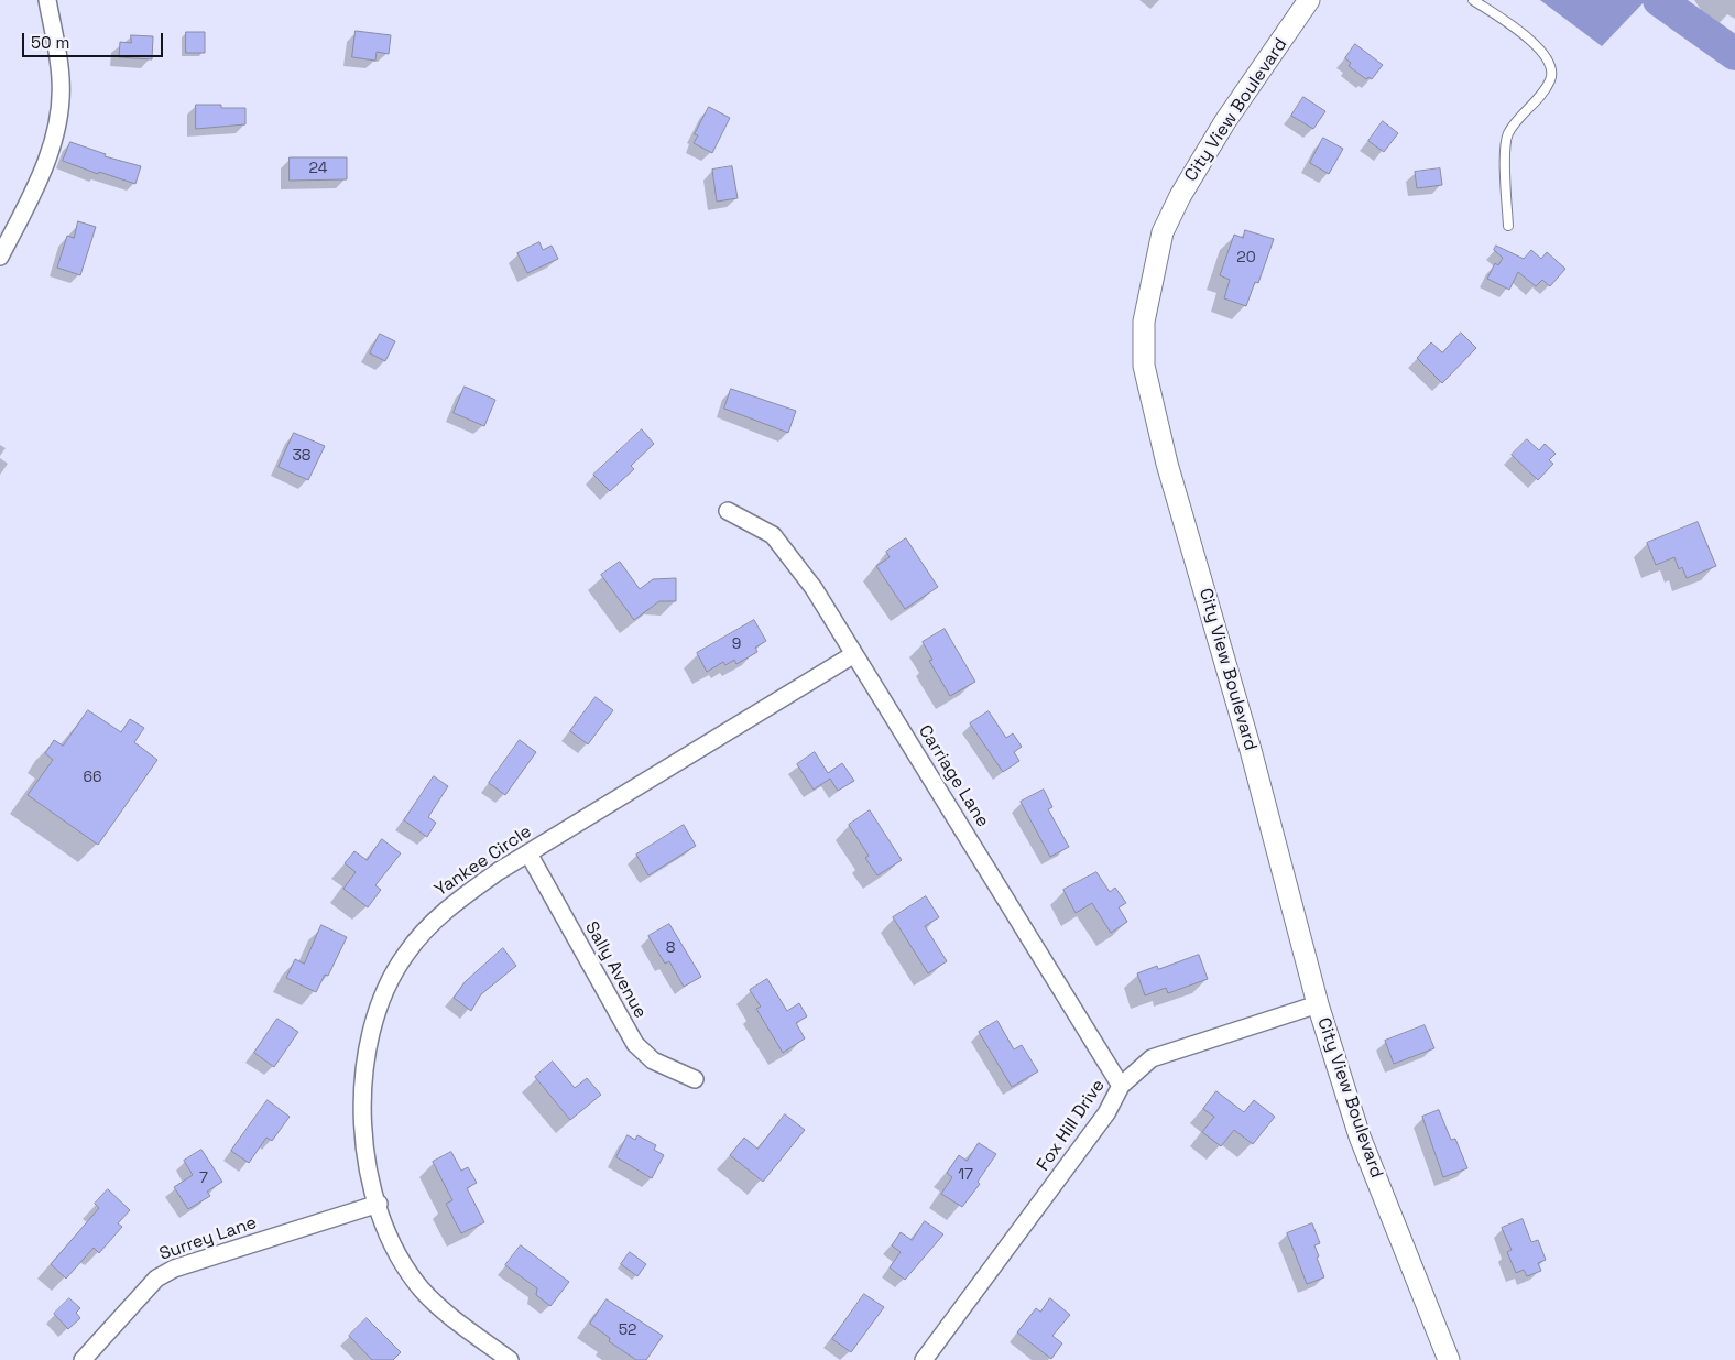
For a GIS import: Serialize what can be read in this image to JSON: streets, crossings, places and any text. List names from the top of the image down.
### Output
{
  "streets": {
    "street": [
      "City View Boulevard",
      "Carriage Lane",
      "Yankee Circle",
      "Sally Avenue",
      "Fox Hill Drive",
      "Surrey Lane"
    ]
  },
  "crossings": [
    ["City View Boulevard", "Fox Hill Drive"],
    ["Carriage Lane", "Yankee Circle"],
    ["Carriage Lane", "Fox Hill Drive"],
    ["Yankee Circle", "Sally Avenue"],
    ["Yankee Circle", "Surrey Lane"]
  ],
  "house_numbers": [
    "24",
    "20",
    "38",
    "9",
    "66",
    "8",
    "17",
    "7",
    "52"
  ],
  "scale_bar": "50 m"
}
